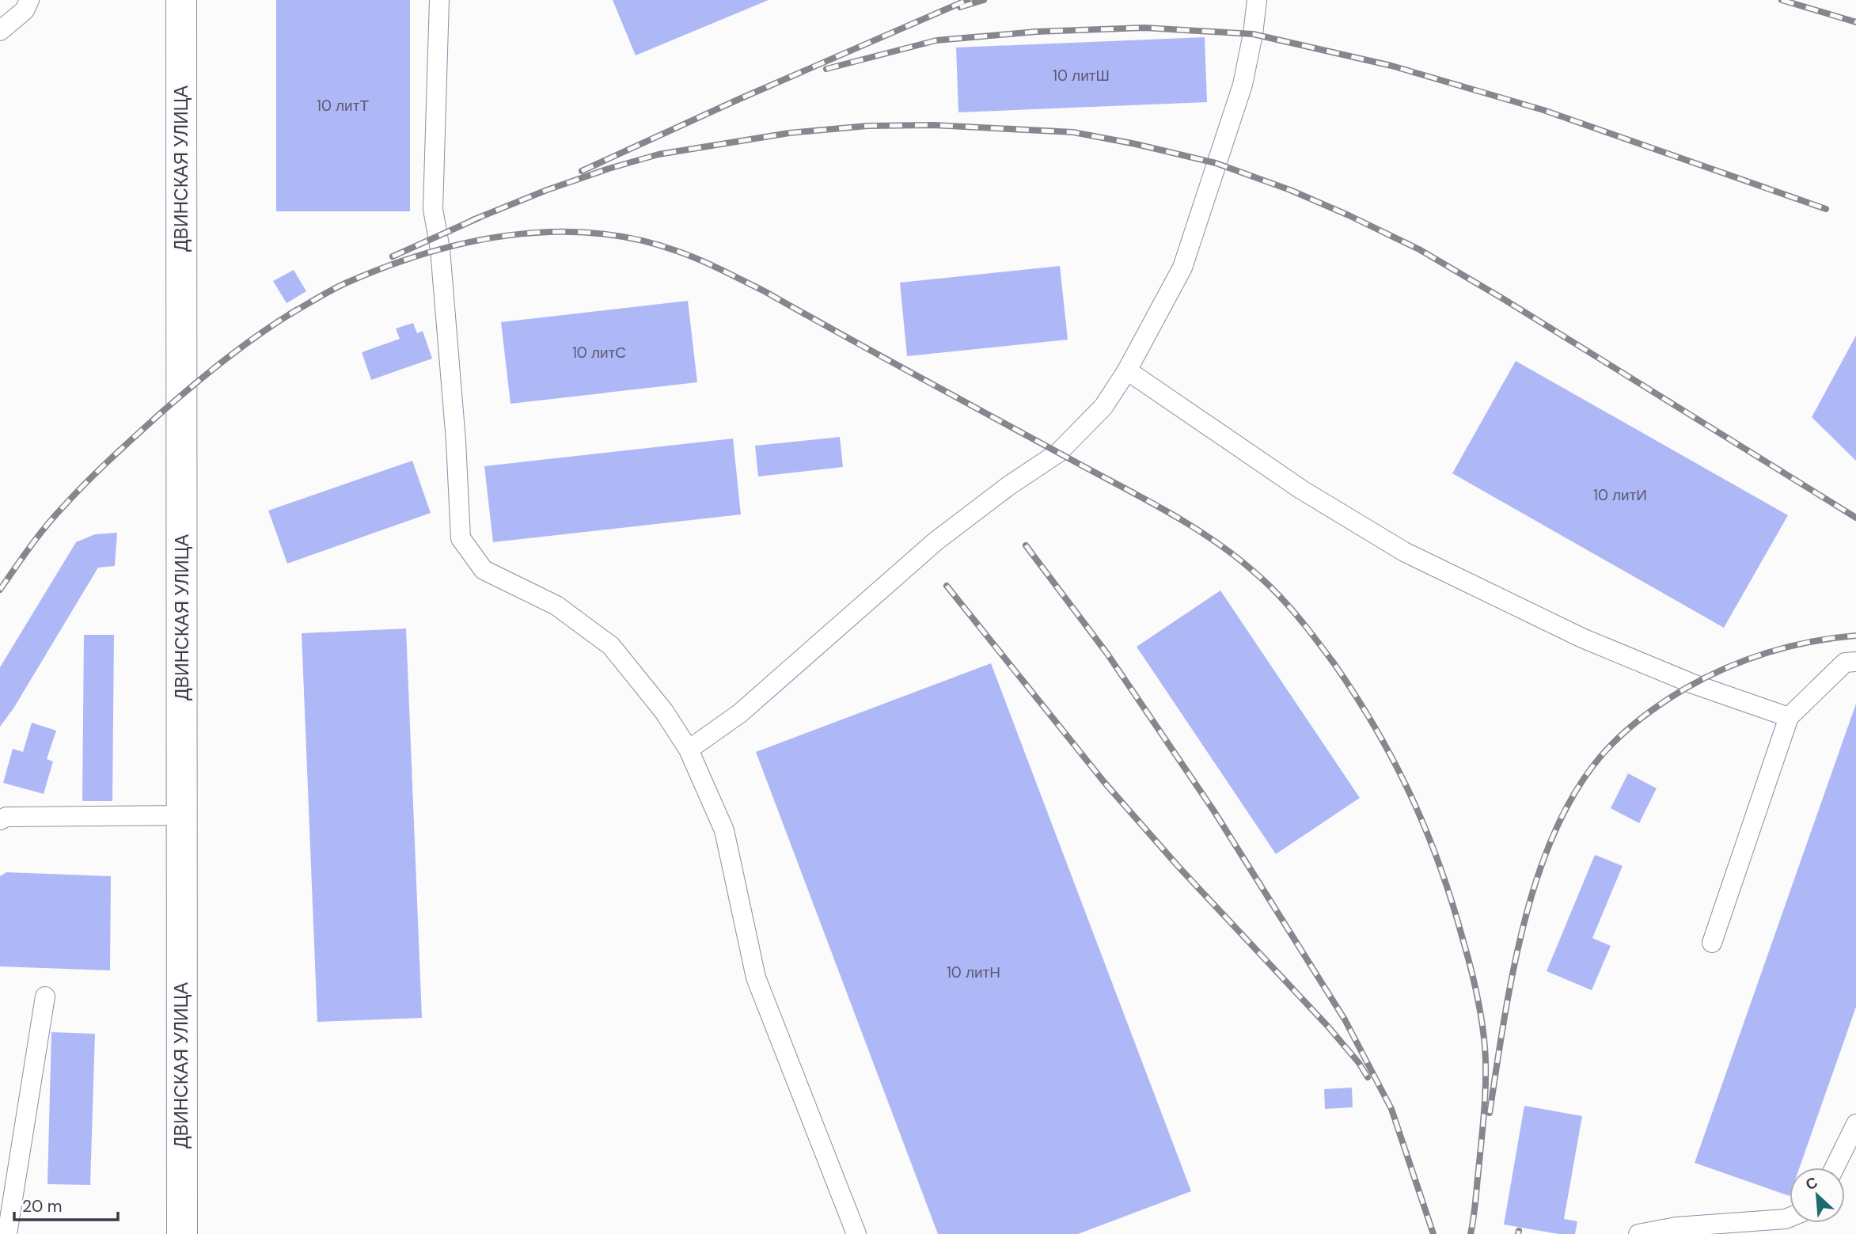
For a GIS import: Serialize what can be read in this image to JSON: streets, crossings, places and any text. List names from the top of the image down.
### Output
{
  "streets": {
    "street": ["ДВИНСКАЯ УЛИЦА"]
  },
  "house_numbers": [
    "10 литШ",
    "10 литТ",
    "10 литС",
    "10 литИ",
    "10 литН"
  ],
  "scale_bar": "20 m",
  "north": "top left"
}
